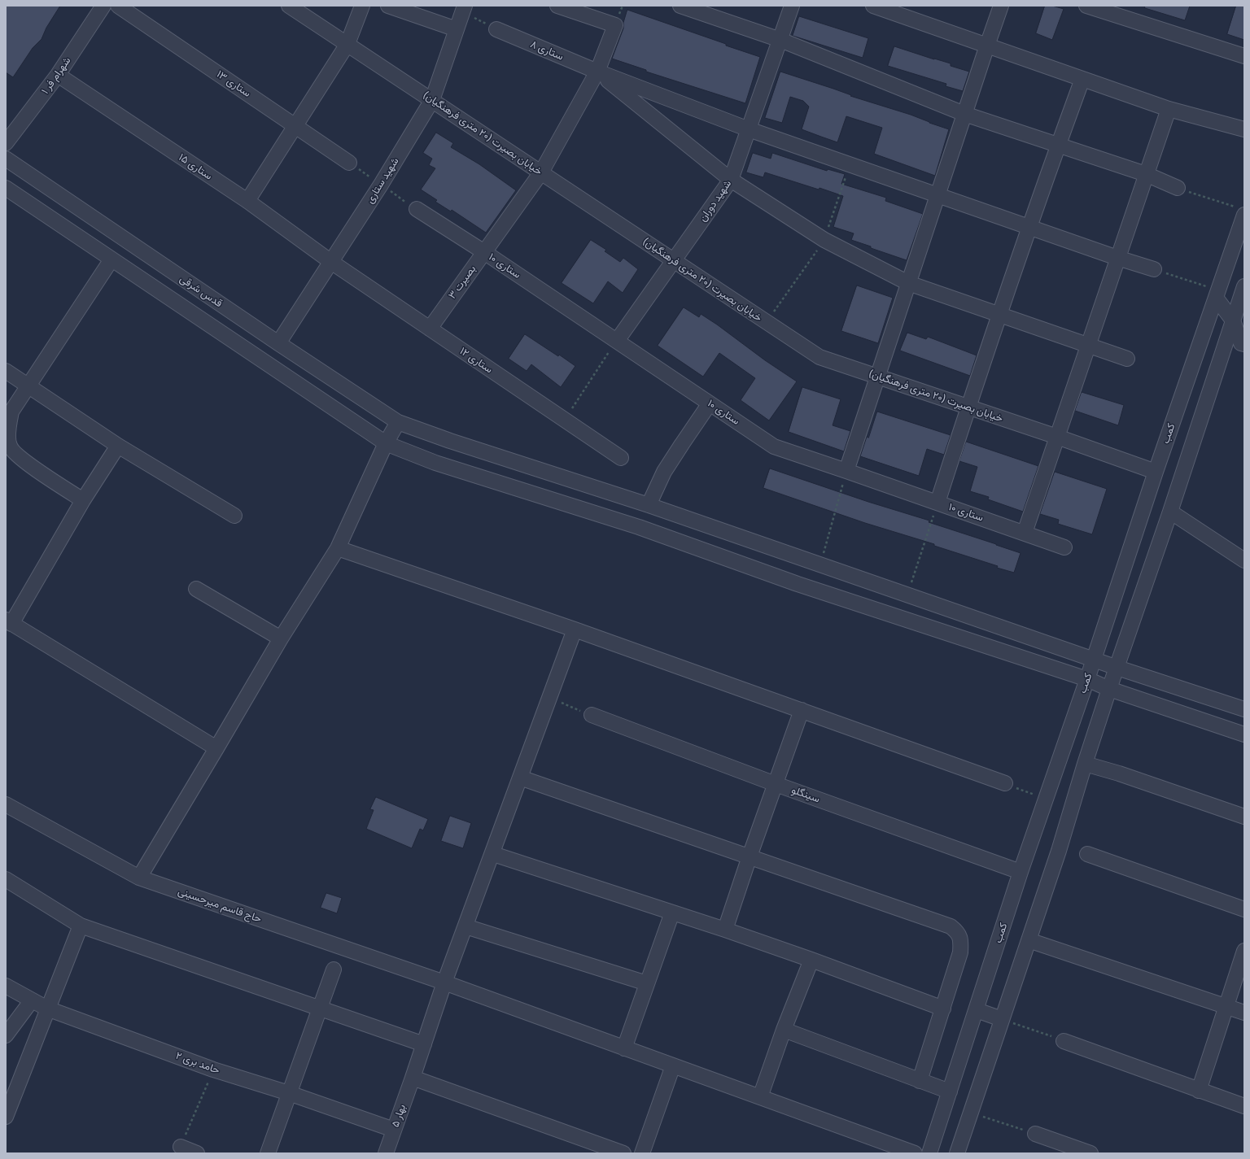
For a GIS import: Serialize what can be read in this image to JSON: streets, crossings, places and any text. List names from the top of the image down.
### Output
{
  "streets": {
    "street": [
      "ستاری ۸",
      "شهرام فر ۱",
      "ستاری ۱۳",
      "خیابان بصیرت (۲۰ متری فرهنگیان)",
      "ستاری ۱۵",
      "شهید ستاری",
      "شهید دوران",
      "ستاری ۱۰",
      "بصیرت ۳",
      "قدس شرقی",
      "ستاری ۱۲",
      "کمب",
      "سینگلو",
      "حاج قاسم میرحسینی",
      "حامد بری ۲",
      "بهار ۵"
    ]
  },
  "crossings": [
    ["ستاری ۸", "بصیرت ۳"],
    ["شهرام فر ۱", "ستاری ۱۵"],
    ["خیابان بصیرت (۲۰ متری فرهنگیان)", "شهید ستاری"],
    ["خیابان بصیرت (۲۰ متری فرهنگیان)", "شهید دوران"],
    ["خیابان بصیرت (۲۰ متری فرهنگیان)", "بصیرت ۳"],
    ["خیابان بصیرت (۲۰ متری فرهنگیان)", "کمب"],
    ["ستاری ۱۵", "شهید ستاری"],
    ["ستاری ۱۵", "ستاری ۱۲"],
    ["شهید ستاری", "قدس شرقی"],
    ["شهید ستاری", "ستاری ۱۲"],
    ["شهید دوران", "ستاری ۱۰"],
    ["ستاری ۱۰", "بصیرت ۳"],
    ["بصیرت ۳", "ستاری ۱۲"],
    ["کمب", "سینگلو"],
    ["حاج قاسم میرحسینی", "بهار ۵"],
    ["حامد بری ۲", "بهار ۵"]
  ]
}
